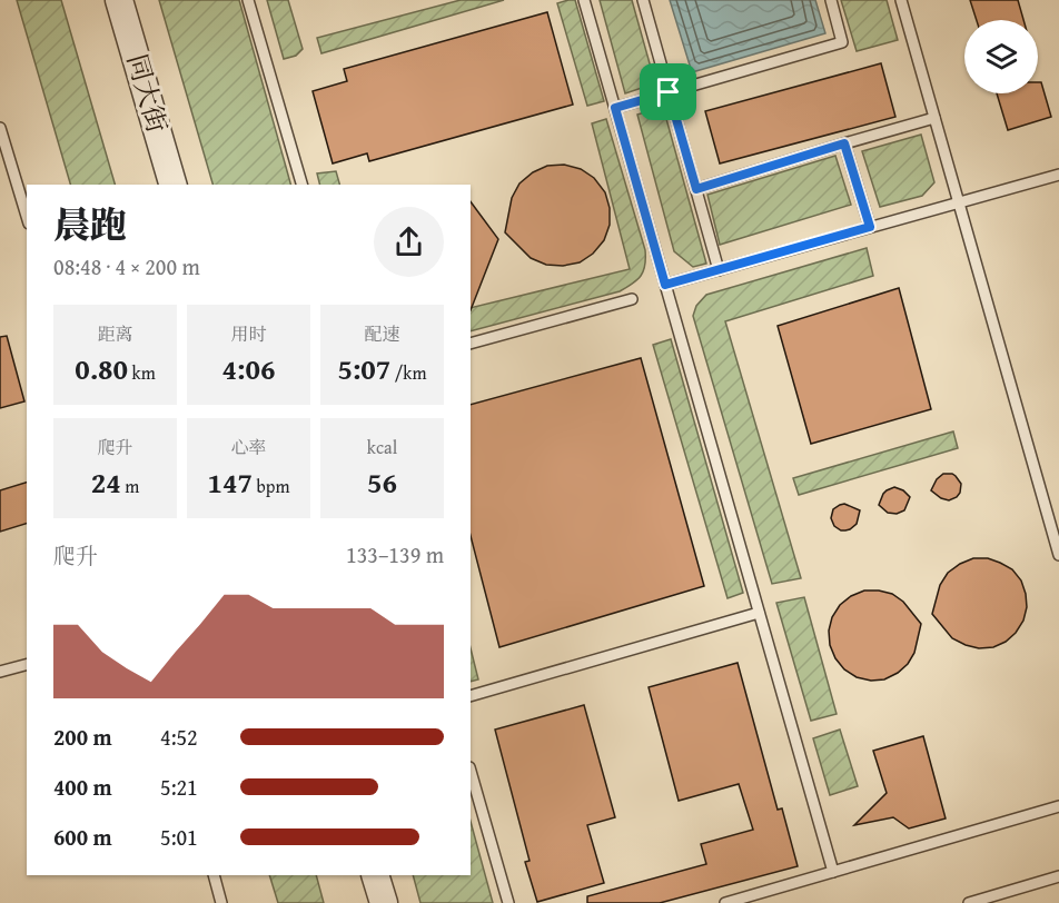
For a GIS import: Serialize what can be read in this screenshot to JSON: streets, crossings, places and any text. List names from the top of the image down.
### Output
{
  "streets": {
    "street": ["同大街"]
  },
  "page": {
    "heading": ["晨跑", "08:48 · 4 × 200 m"],
    "stats": [
      ["距离", "0.80 km"],
      ["用时", "4:06"],
      ["配速", "5:07 /km"],
      ["爬升", "24 m"],
      ["心率", "147 bpm"],
      ["kcal", "56"]
    ],
    "chart": ["爬升", "133–139 m"],
    "list": [
      {
        "name": "200 m",
        "note": "4:52"
      },
      {
        "name": "400 m",
        "note": "5:21"
      },
      {
        "name": "600 m",
        "note": "5:01"
      }
    ]
  }
}
